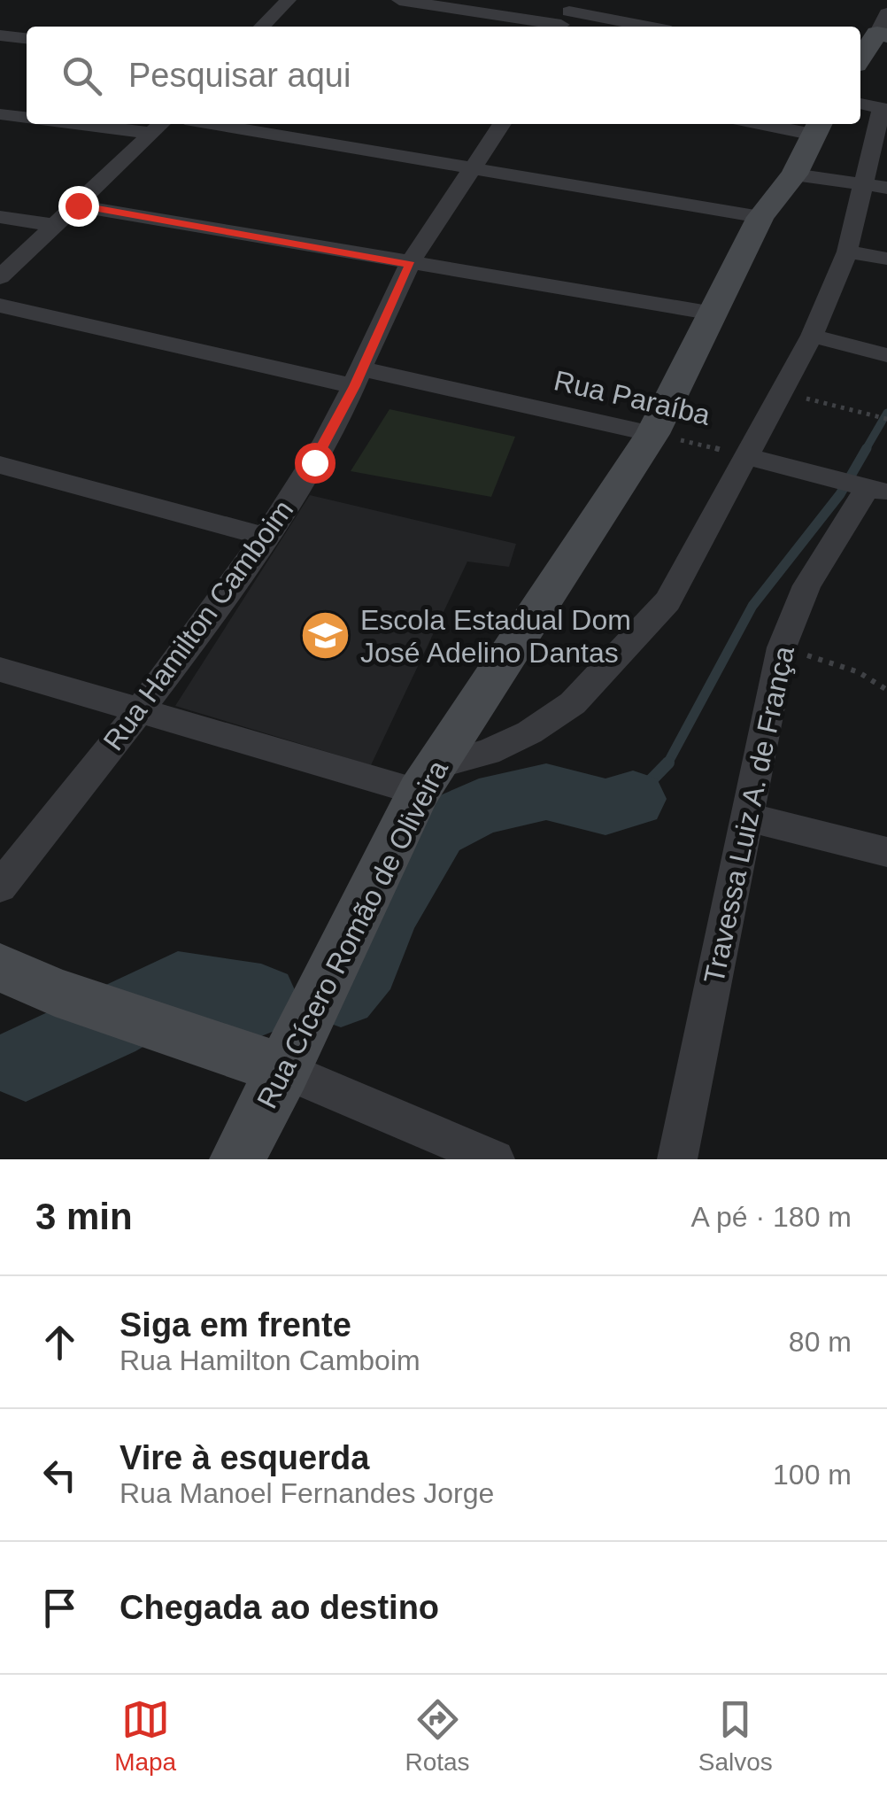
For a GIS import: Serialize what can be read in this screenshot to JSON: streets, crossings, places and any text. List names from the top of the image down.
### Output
{
  "streets": {
    "street": [
      "Rua Paraíba",
      "Rua Hamilton Camboim",
      "Travessa Luiz A. de França",
      "Rua Cícero Romão de Oliveira"
    ]
  },
  "crossings": [
    ["Rua Paraíba", "Rua Hamilton Camboim"],
    ["Rua Paraíba", "Rua Cícero Romão de Oliveira"]
  ],
  "places": {
    "school or university": ["Escola Estadual Dom José Adelino Dantas"]
  },
  "page": {
    "search": "Pesquisar aqui",
    "heading": ["3 min", "A pé · 180 m"],
    "list": [
      ["Siga em frente", "Rua Hamilton Camboim", "80 m"],
      ["Vire à esquerda", "Rua Manoel Fernandes Jorge", "100 m"],
      "Chegada ao destino"
    ],
    "nav": ["Mapa", "Rotas", "Salvos"]
  }
}
